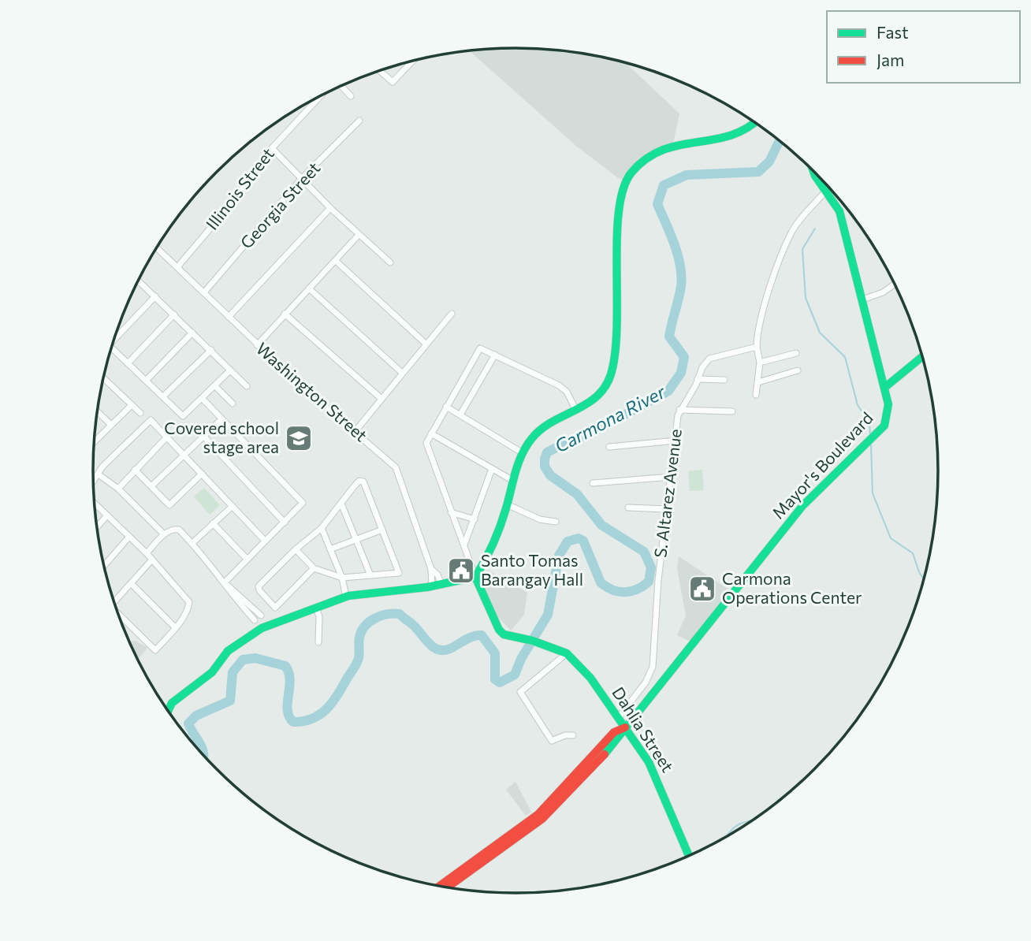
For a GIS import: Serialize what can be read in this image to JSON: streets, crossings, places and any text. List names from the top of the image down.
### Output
{
  "streets": {
    "main road": ["Mayor's Boulevard", "Dahlia Street"],
    "street": [
      "Illinois Street",
      "Georgia Street",
      "Washington Street",
      "S. Altarez Avenue"
    ]
  },
  "crossings": [
    ["Illinois Street", "Washington Street"],
    ["Georgia Street", "Washington Street"],
    ["Mayor's Boulevard", "Dahlia Street"],
    ["S. Altarez Avenue", "Dahlia Street"]
  ],
  "water": ["Carmona River"],
  "places": {
    "school or university": ["Covered school stage area"],
    "public building": ["Santo Tomas Barangay Hall", "Carmona Operations Center"]
  },
  "legend": ["Fast", "Jam"]
}
